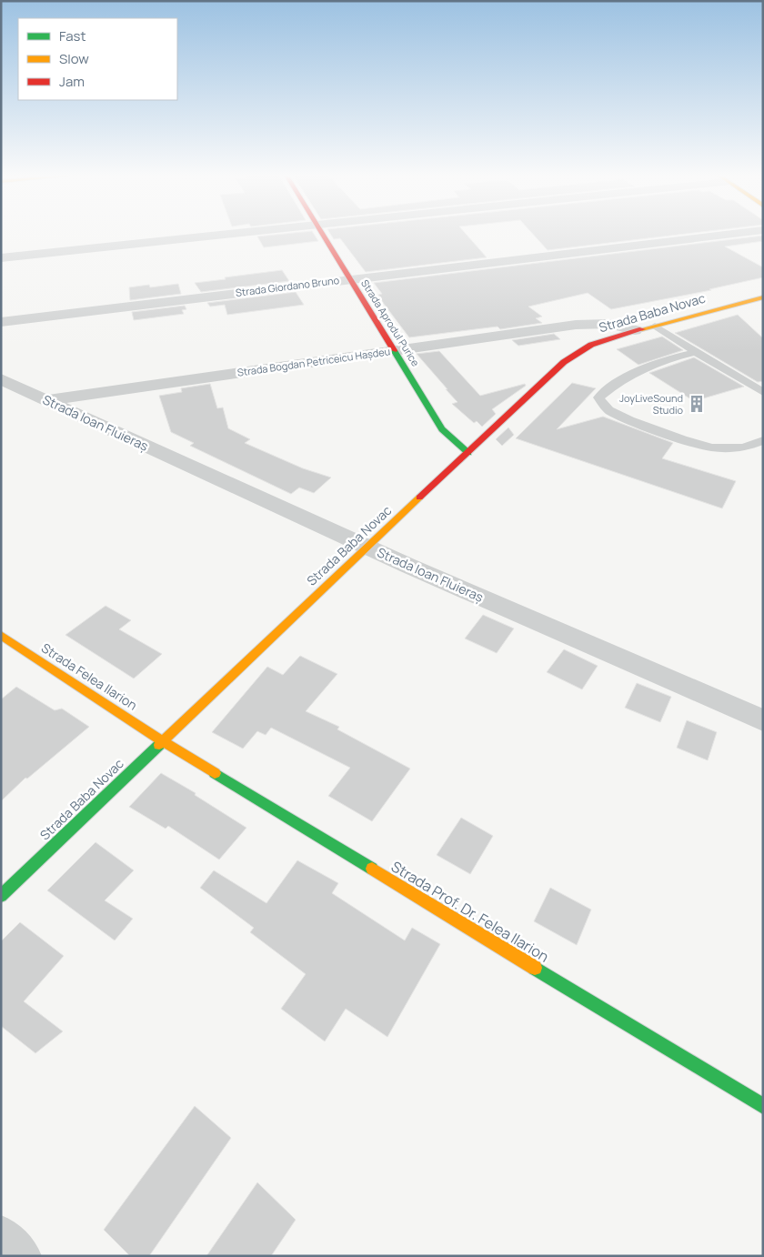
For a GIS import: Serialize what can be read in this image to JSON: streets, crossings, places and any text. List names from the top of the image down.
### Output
{
  "streets": {
    "street": [
      "Strada Giordano Bruno",
      "Strada Baba Novac",
      "Strada Aprodul Purice",
      "Strada Bogdan Petriceicu Hașdeu",
      "Strada Ioan Fluieraș",
      "Strada Felea Ilarion",
      "Strada Prof. Dr. Felea Ilarion"
    ]
  },
  "crossings": [
    ["Strada Giordano Bruno", "Strada Aprodul Purice"],
    ["Strada Baba Novac", "Strada Aprodul Purice"],
    ["Strada Baba Novac", "Strada Bogdan Petriceicu Hașdeu"],
    ["Strada Baba Novac", "Strada Ioan Fluieraș"],
    ["Strada Baba Novac", "Strada Felea Ilarion"],
    ["Strada Baba Novac", "Strada Prof. Dr. Felea Ilarion"],
    ["Strada Aprodul Purice", "Strada Bogdan Petriceicu Hașdeu"],
    ["Strada Bogdan Petriceicu Hașdeu", "Strada Ioan Fluieraș"],
    ["Strada Felea Ilarion", "Strada Prof. Dr. Felea Ilarion"]
  ],
  "places": {
    "building": ["JoyLiveSound Studio"]
  },
  "legend": ["Fast", "Slow", "Jam"]
}
